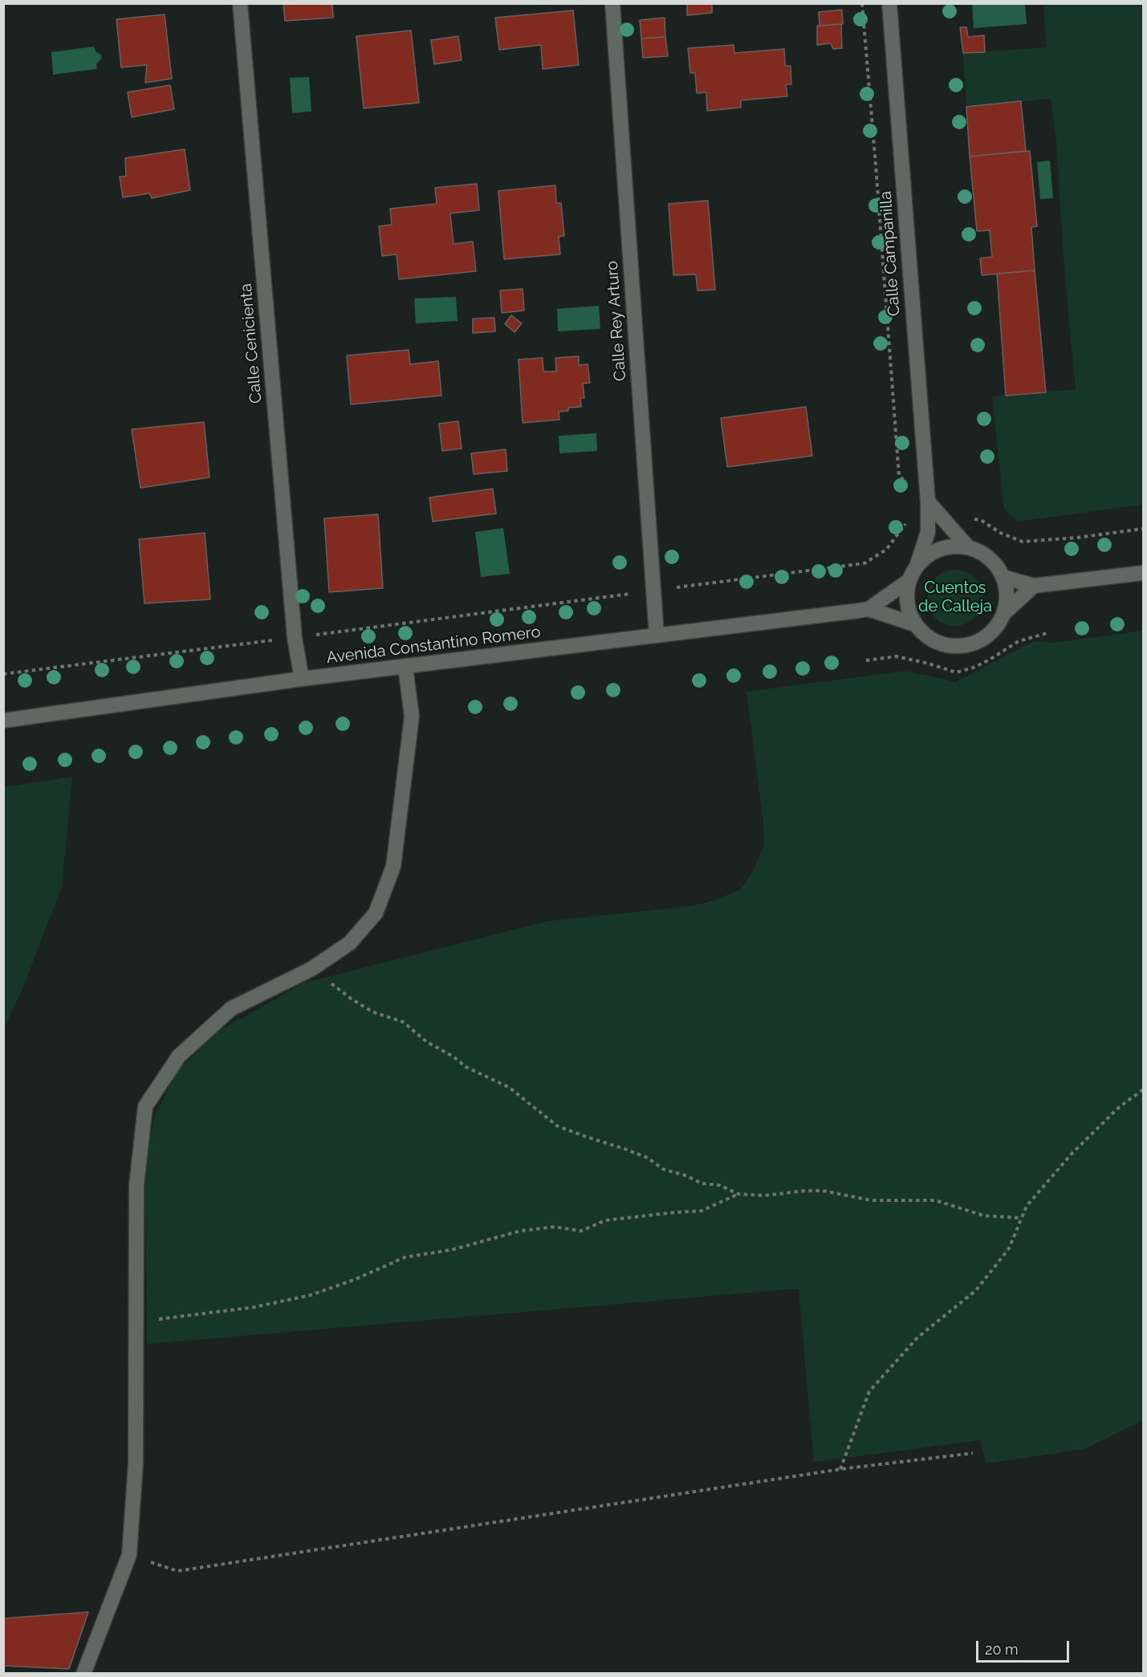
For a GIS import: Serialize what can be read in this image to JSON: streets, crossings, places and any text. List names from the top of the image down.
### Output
{
  "streets": {
    "street": [
      "Calle Campanilla",
      "Calle Rey Arturo",
      "Calle Cenicienta",
      "Avenida Constantino Romero"
    ]
  },
  "crossings": [
    ["Calle Campanilla", "Avenida Constantino Romero"],
    ["Calle Rey Arturo", "Avenida Constantino Romero"],
    ["Calle Cenicienta", "Avenida Constantino Romero"]
  ],
  "parks": ["Cuentos de Calleja"],
  "scale_bar": "20 m"
}
